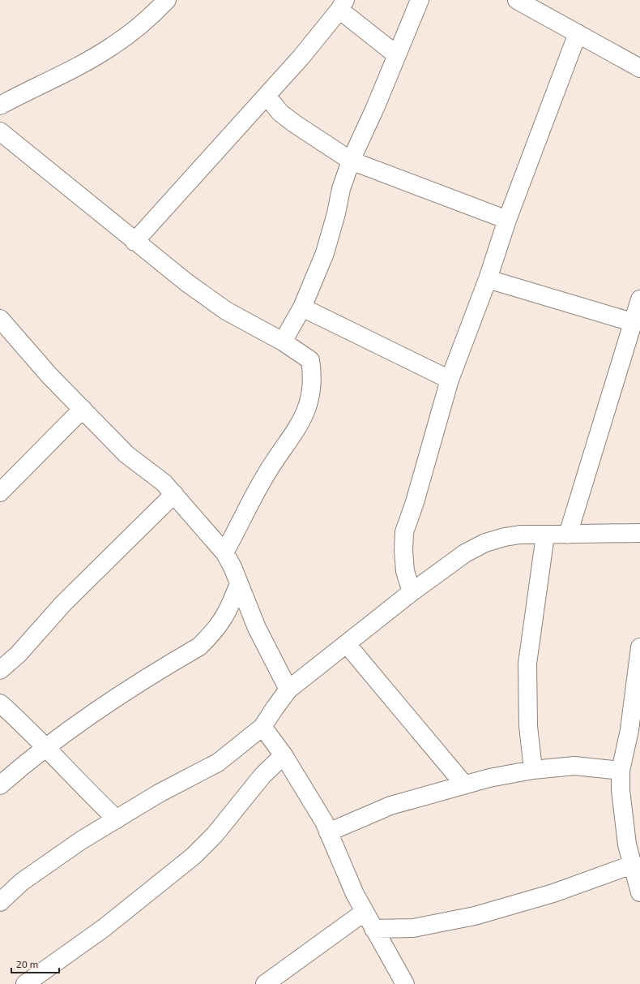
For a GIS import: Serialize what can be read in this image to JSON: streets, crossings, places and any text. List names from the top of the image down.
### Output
{
  "scale_bar": "20 m"
}
